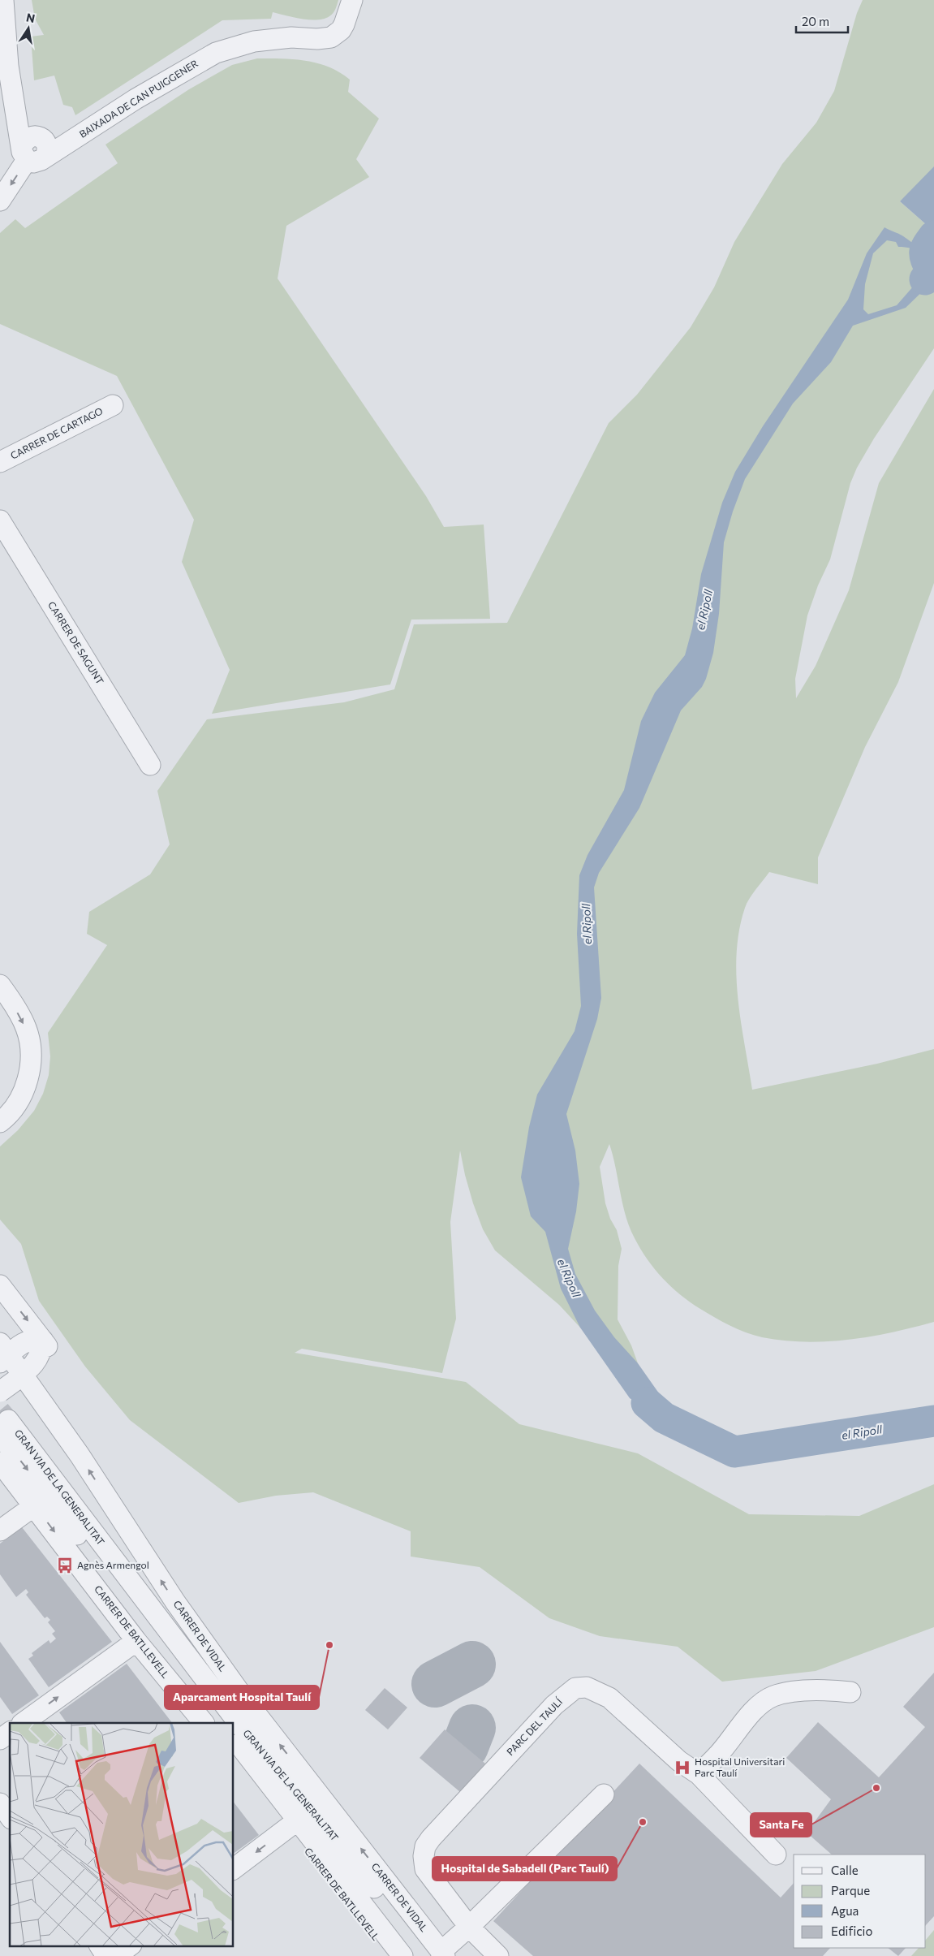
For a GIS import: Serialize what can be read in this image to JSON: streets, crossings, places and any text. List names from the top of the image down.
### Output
{
  "streets": {
    "street": [
      "BAIXADA DE CAN PUIGGENER",
      "CARRER DE CARTAGO",
      "CARRER DE SAGUNT",
      "GRAN VIA DE LA GENERALITAT",
      "CARRER DE BATLLEVELL",
      "CARRER DE VIDAL",
      "PARC DEL TAULÍ"
    ]
  },
  "crossings": [
    ["GRAN VIA DE LA GENERALITAT", "CARRER DE VIDAL"]
  ],
  "one_way": ["CARRER DE VIDAL"],
  "water": ["el Ripoll"],
  "places": {
    "bus stop": ["Agnès Armengol"],
    "other": ["Aparcament Hospital Taulí", "Santa Fe", "Hospital de Sabadell (Parc Taulí)"],
    "hospital": ["Hospital Universitari Parc Taulí"]
  },
  "legend": [
    "Calle",
    "Parque",
    "Agua",
    "Edificio"
  ],
  "scale_bar": "20 m",
  "north": "top"
}
